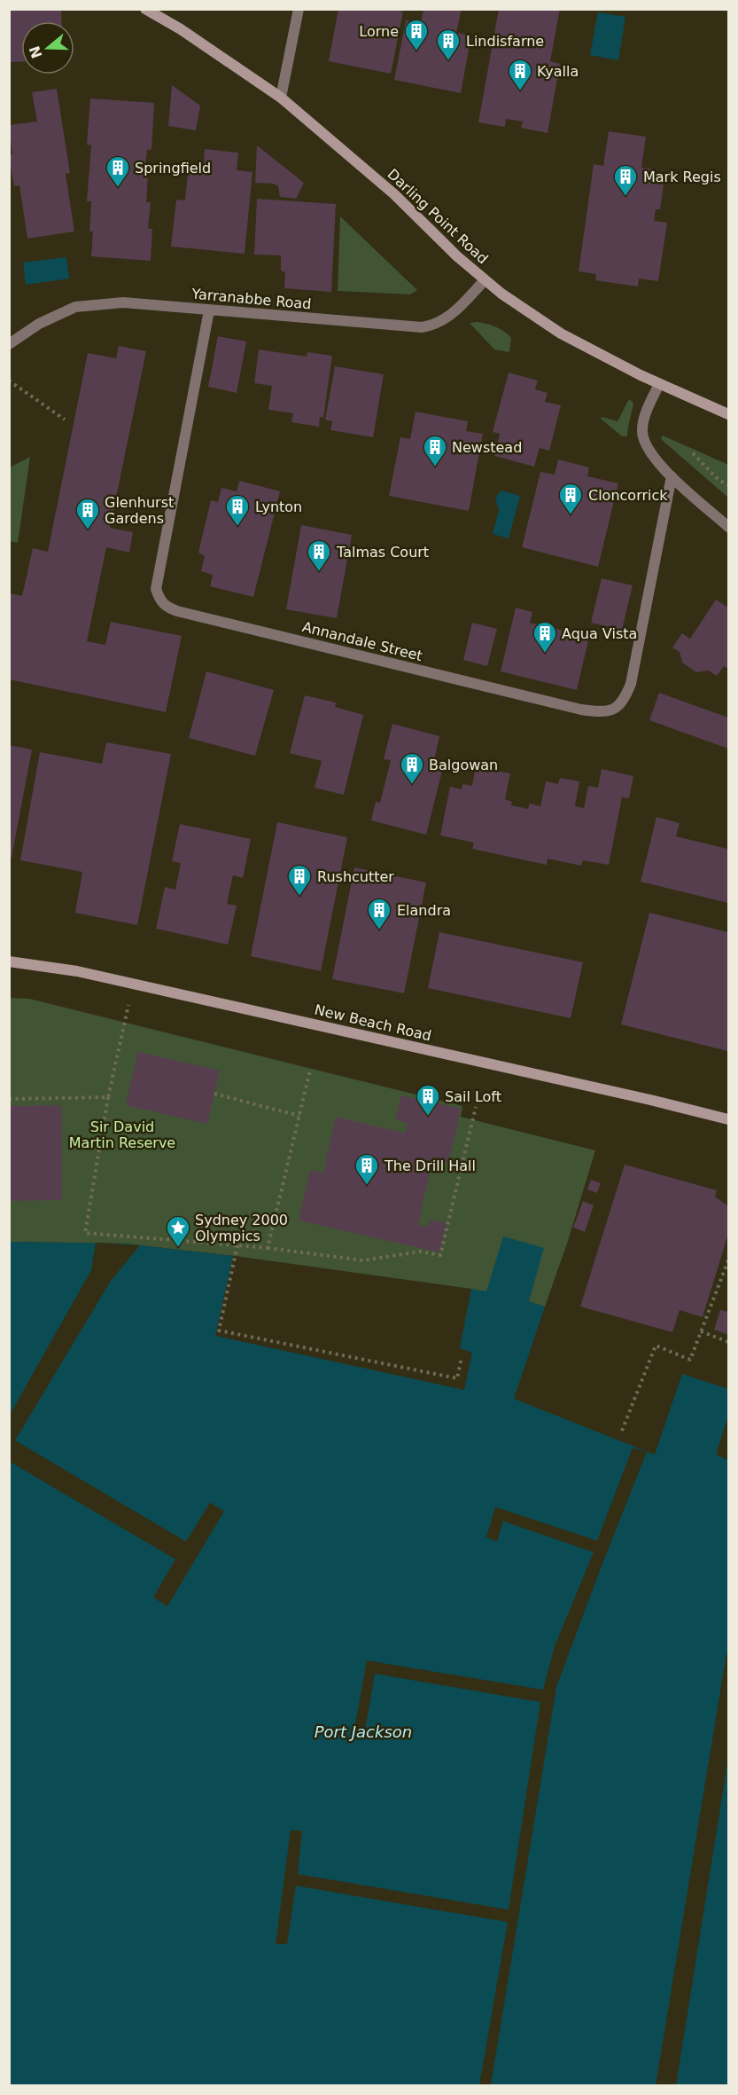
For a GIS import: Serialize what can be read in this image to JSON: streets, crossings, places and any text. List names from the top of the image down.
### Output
{
  "streets": {
    "street": [
      "Darling Point Road",
      "Yarranabbe Road",
      "Annandale Street",
      "New Beach Road"
    ]
  },
  "crossings": [
    ["Darling Point Road", "Yarranabbe Road"],
    ["Yarranabbe Road", "Annandale Street"]
  ],
  "water": ["Port Jackson"],
  "parks": ["Sir David Martin Reserve"],
  "places": {
    "building": [
      "Lorne",
      "Lindisfarne",
      "Kyalla",
      "Springfield",
      "Mark Regis",
      "Newstead",
      "Cloncorrick",
      "Lynton",
      "Glenhurst Gardens",
      "Talmas Court",
      "Aqua Vista",
      "Balgowan",
      "Rushcutter",
      "Elandra",
      "Sail Loft",
      "The Drill Hall"
    ],
    "place": ["Sydney 2000 Olympics"]
  },
  "north": "left"
}
